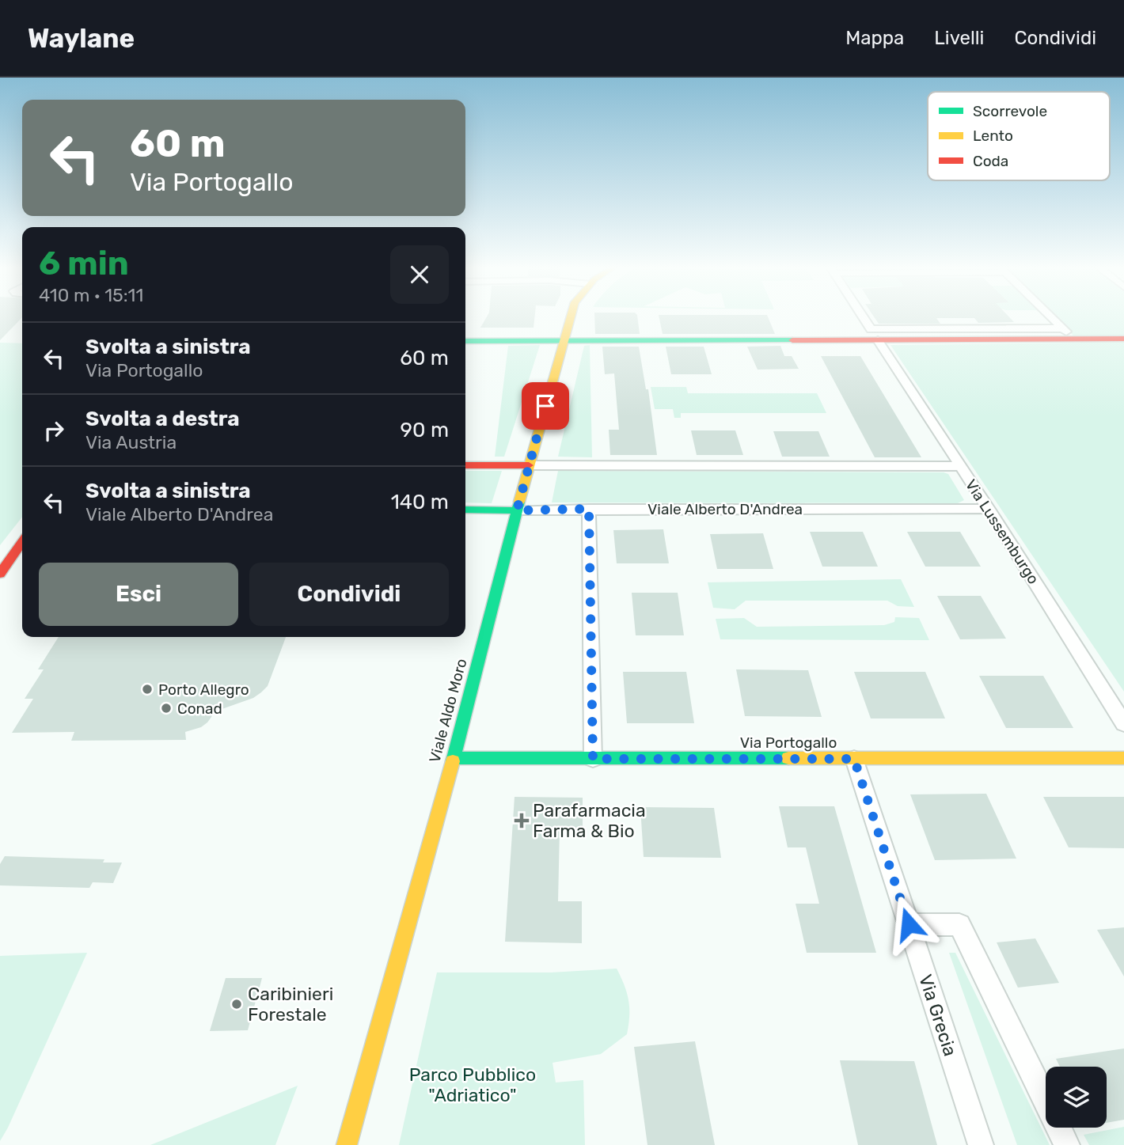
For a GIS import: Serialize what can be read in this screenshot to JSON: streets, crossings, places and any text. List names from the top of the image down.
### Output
{
  "streets": {
    "street": [
      "Viale Alberto D'Andrea",
      "Via Lussemburgo",
      "Viale Aldo Moro",
      "Via Portogallo",
      "Via Grecia"
    ]
  },
  "crossings": [
    ["Viale Alberto D'Andrea", "Via Lussemburgo"],
    ["Viale Alberto D'Andrea", "Viale Aldo Moro"],
    ["Viale Aldo Moro", "Via Portogallo"],
    ["Via Portogallo", "Via Grecia"]
  ],
  "parks": ["Parco Pubblico \"Adriatico\""],
  "places": {
    "other": ["Porto Allegro", "Conad", "Caribinieri Forestale"],
    "health": ["Parafarmacia Farma & Bio"]
  },
  "legend": ["Scorrevole", "Lento", "Coda"],
  "page": {
    "header": "Waylane",
    "nav": ["Mappa", "Livelli", "Condividi"],
    "turn": ["60 m", "Via Portogallo"],
    "heading": ["6 min", "410 m · 15:11"],
    "list": [
      {
        "name": "Svolta a sinistra",
        "note": "Via Portogallo",
        "value": "60 m"
      },
      {
        "name": "Svolta a destra",
        "note": "Via Austria",
        "value": "90 m"
      },
      {
        "name": "Svolta a sinistra",
        "note": "Viale Alberto D'Andrea",
        "value": "140 m"
      }
    ],
    "buttons": ["Esci", "Condividi"]
  }
}
